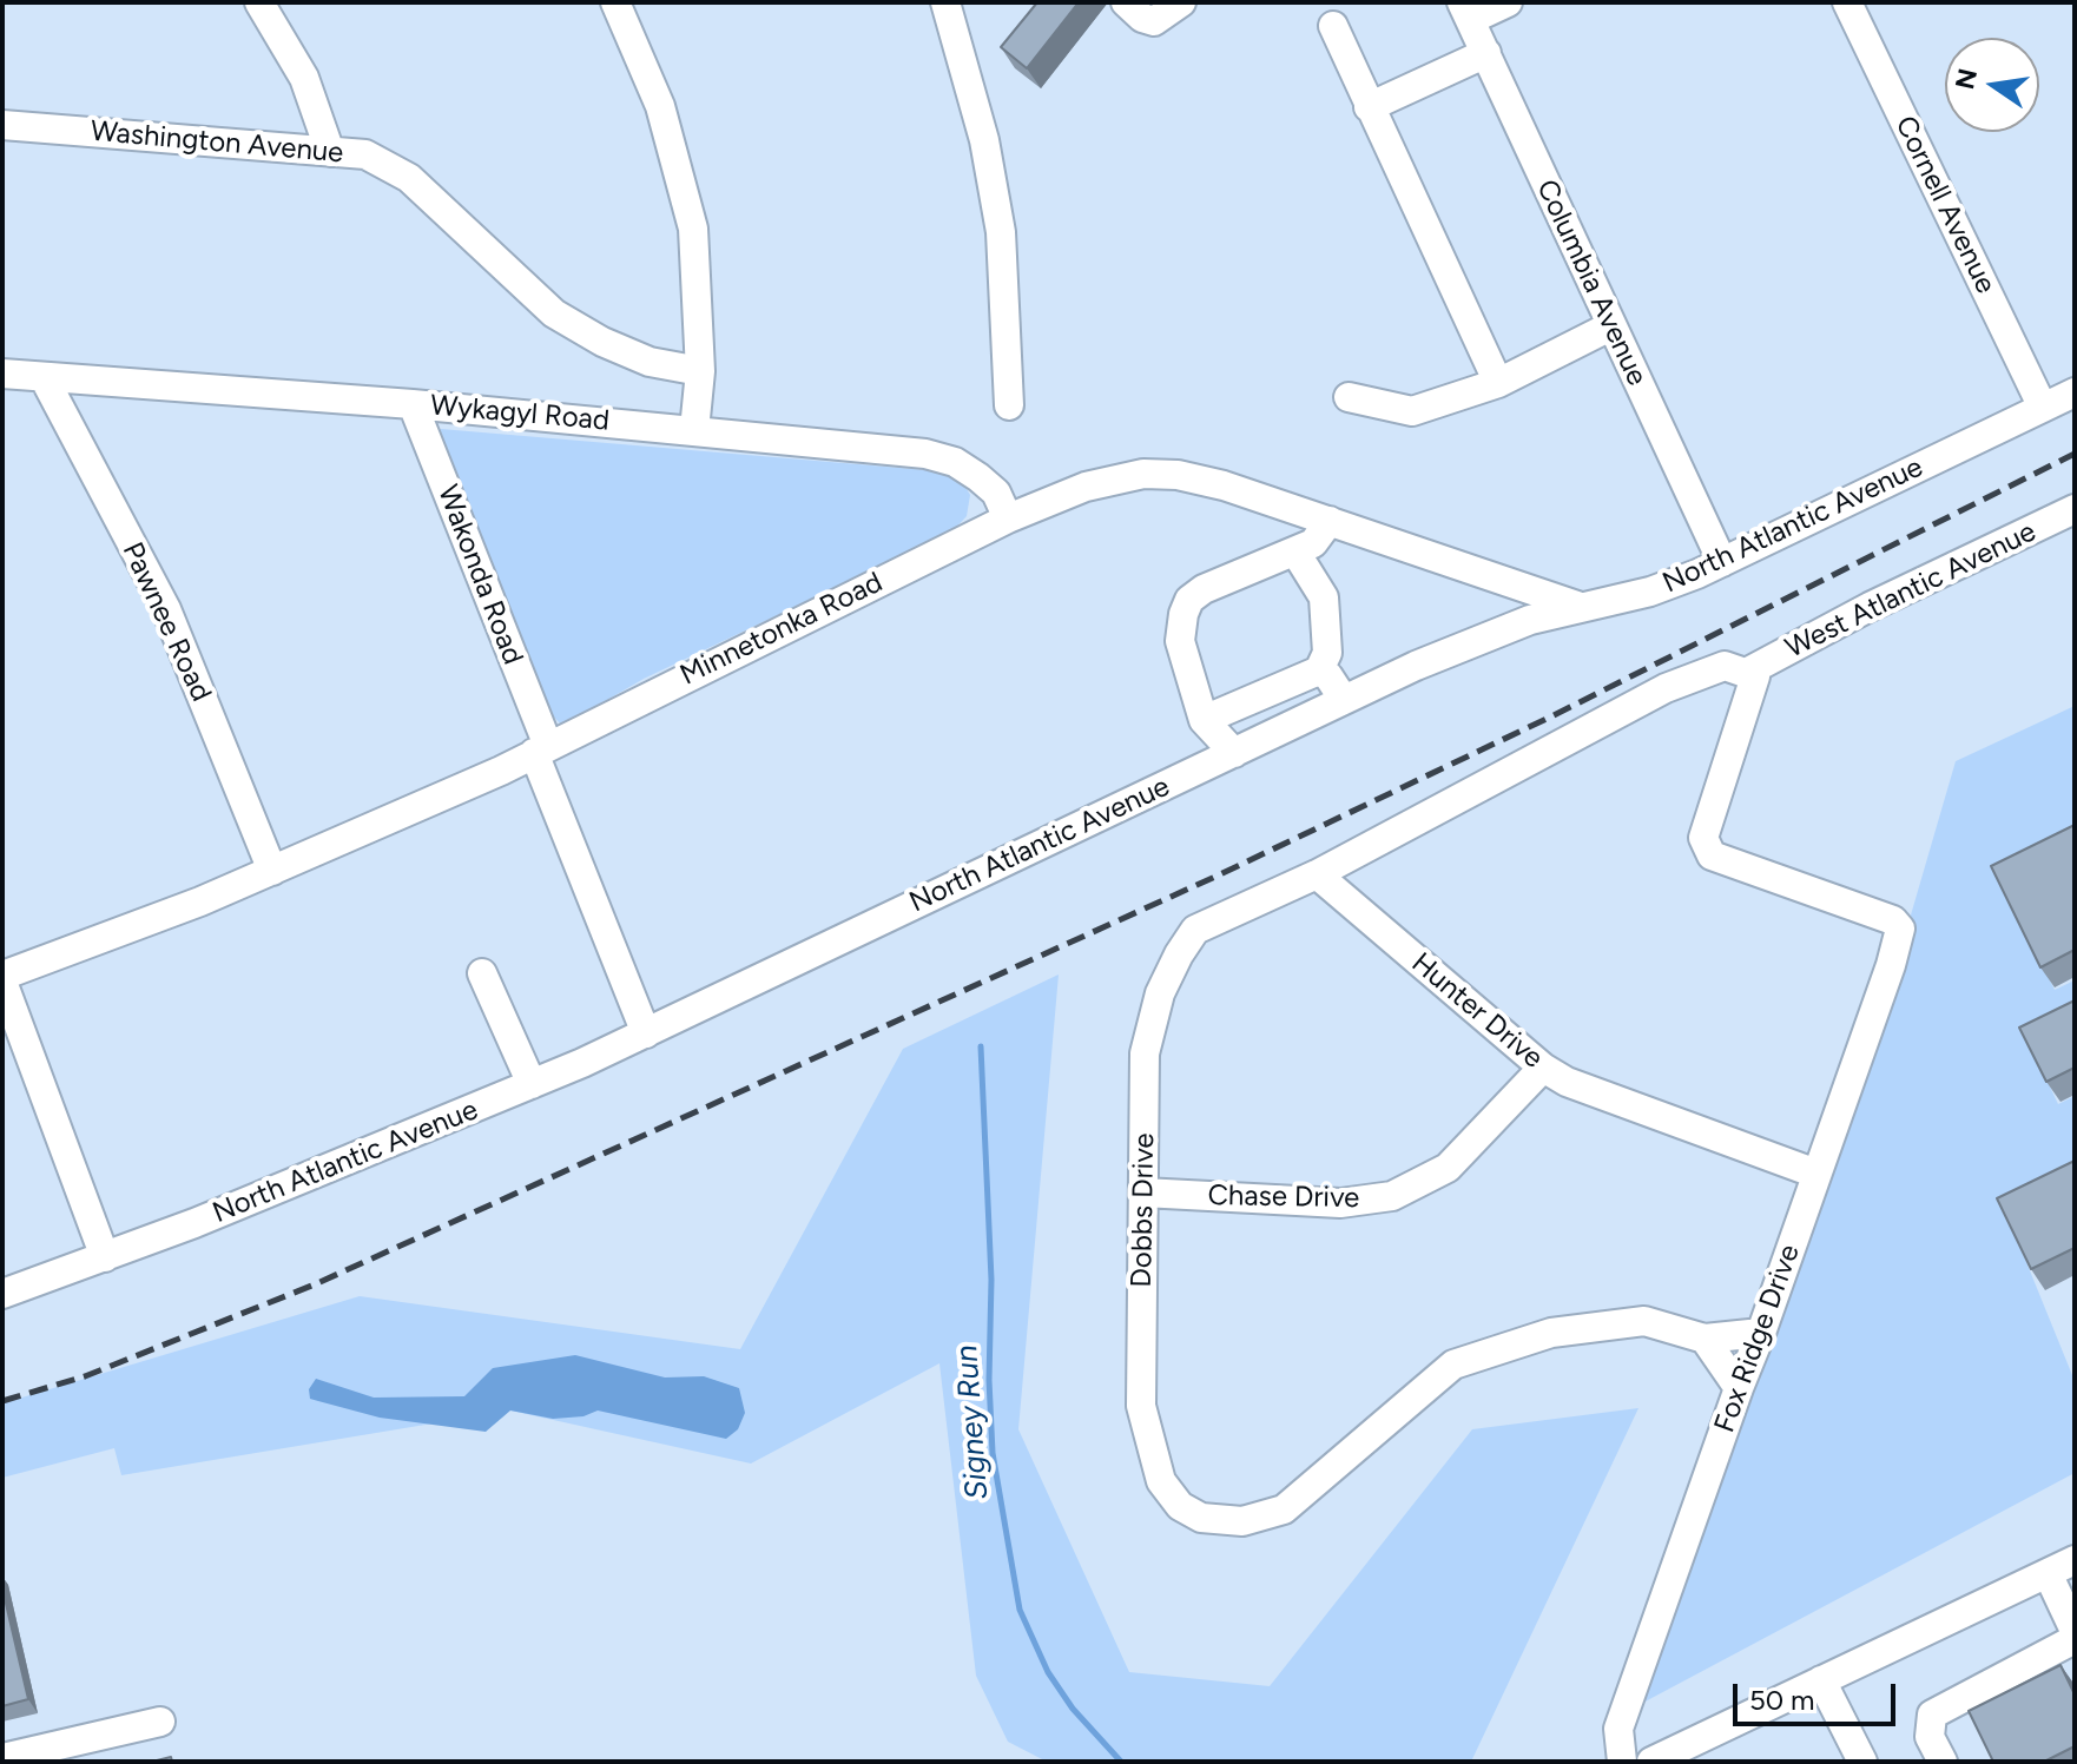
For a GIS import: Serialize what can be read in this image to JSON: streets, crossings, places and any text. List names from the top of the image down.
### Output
{
  "streets": {
    "street": [
      "Washington Avenue",
      "Cornell Avenue",
      "Columbia Avenue",
      "Wykagyl Road",
      "North Atlantic Avenue",
      "Wakonda Road",
      "West Atlantic Avenue",
      "Pawnee Road",
      "Minnetonka Road",
      "Hunter Drive",
      "Chase Drive",
      "Dobbs Drive",
      "Fox Ridge Drive"
    ]
  },
  "crossings": [
    ["Cornell Avenue", "North Atlantic Avenue"],
    ["Columbia Avenue", "North Atlantic Avenue"],
    ["Wykagyl Road", "Wakonda Road"],
    ["Wykagyl Road", "Pawnee Road"],
    ["Wykagyl Road", "Minnetonka Road"],
    ["North Atlantic Avenue", "Wakonda Road"],
    ["North Atlantic Avenue", "Minnetonka Road"],
    ["Wakonda Road", "Minnetonka Road"],
    ["West Atlantic Avenue", "Dobbs Drive"],
    ["West Atlantic Avenue", "Fox Ridge Drive"],
    ["Pawnee Road", "Minnetonka Road"],
    ["Hunter Drive", "Chase Drive"],
    ["Hunter Drive", "Dobbs Drive"],
    ["Hunter Drive", "Fox Ridge Drive"],
    ["Chase Drive", "Dobbs Drive"],
    ["Dobbs Drive", "Fox Ridge Drive"]
  ],
  "water": ["Signey Run"],
  "scale_bar": "50 m",
  "north": "left"
}
